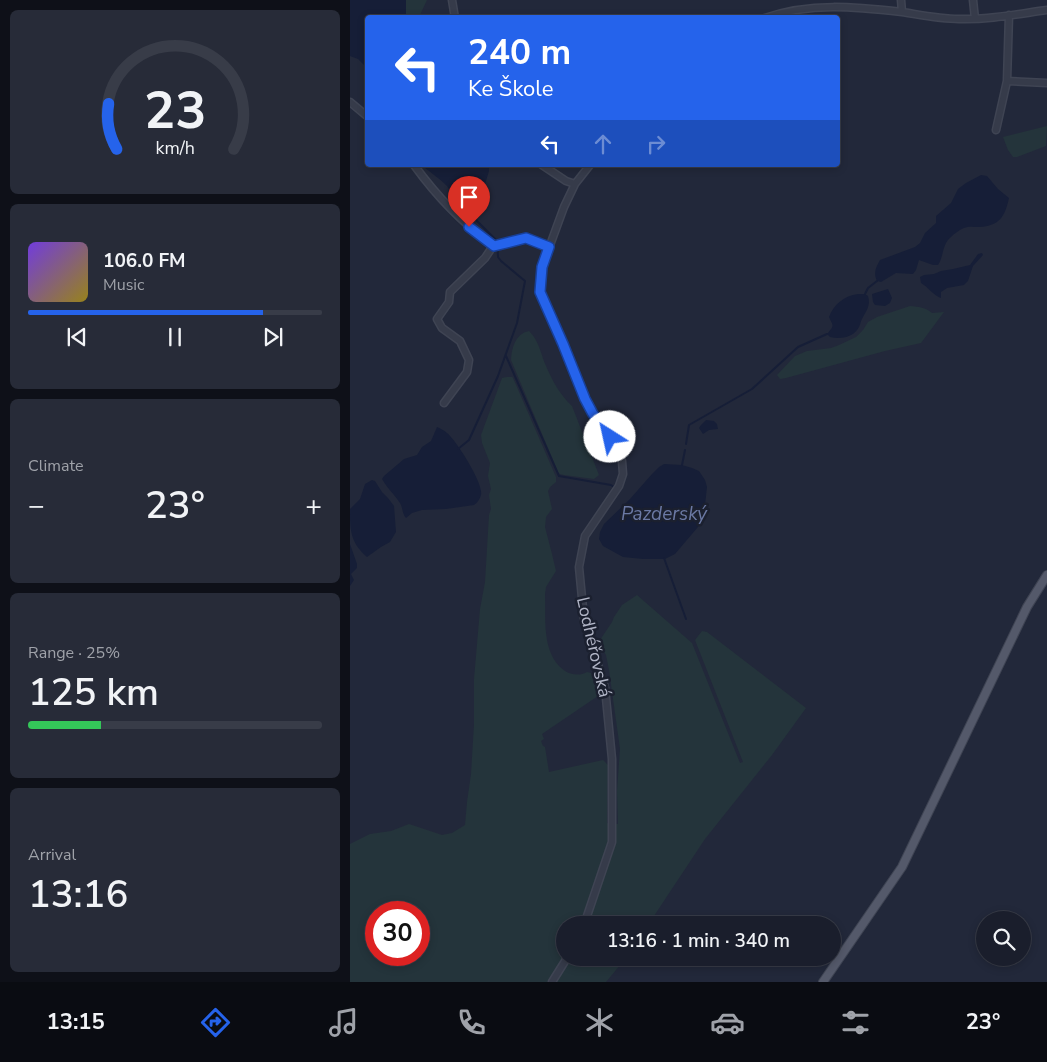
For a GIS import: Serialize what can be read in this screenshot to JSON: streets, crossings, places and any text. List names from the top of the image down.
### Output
{
  "streets": {
    "street": ["Lodhéřovská"]
  },
  "water": ["Pazderský"],
  "page": {
    "turn": ["240 m", "Ke Škole"],
    "song": ["106.0 FM", "Music"],
    "tile": [
      "Climate",
      ["Range · 25%", "125 km"],
      ["Arrival", "13:16"]
    ],
    "heat": ["−", "23°", "+"],
    "limit": "30",
    "trip": "13:16 · 1 min · 340 m",
    "tabs": ["13:15", "23°"],
    "gauge": ["23", "km/h"]
  }
}
